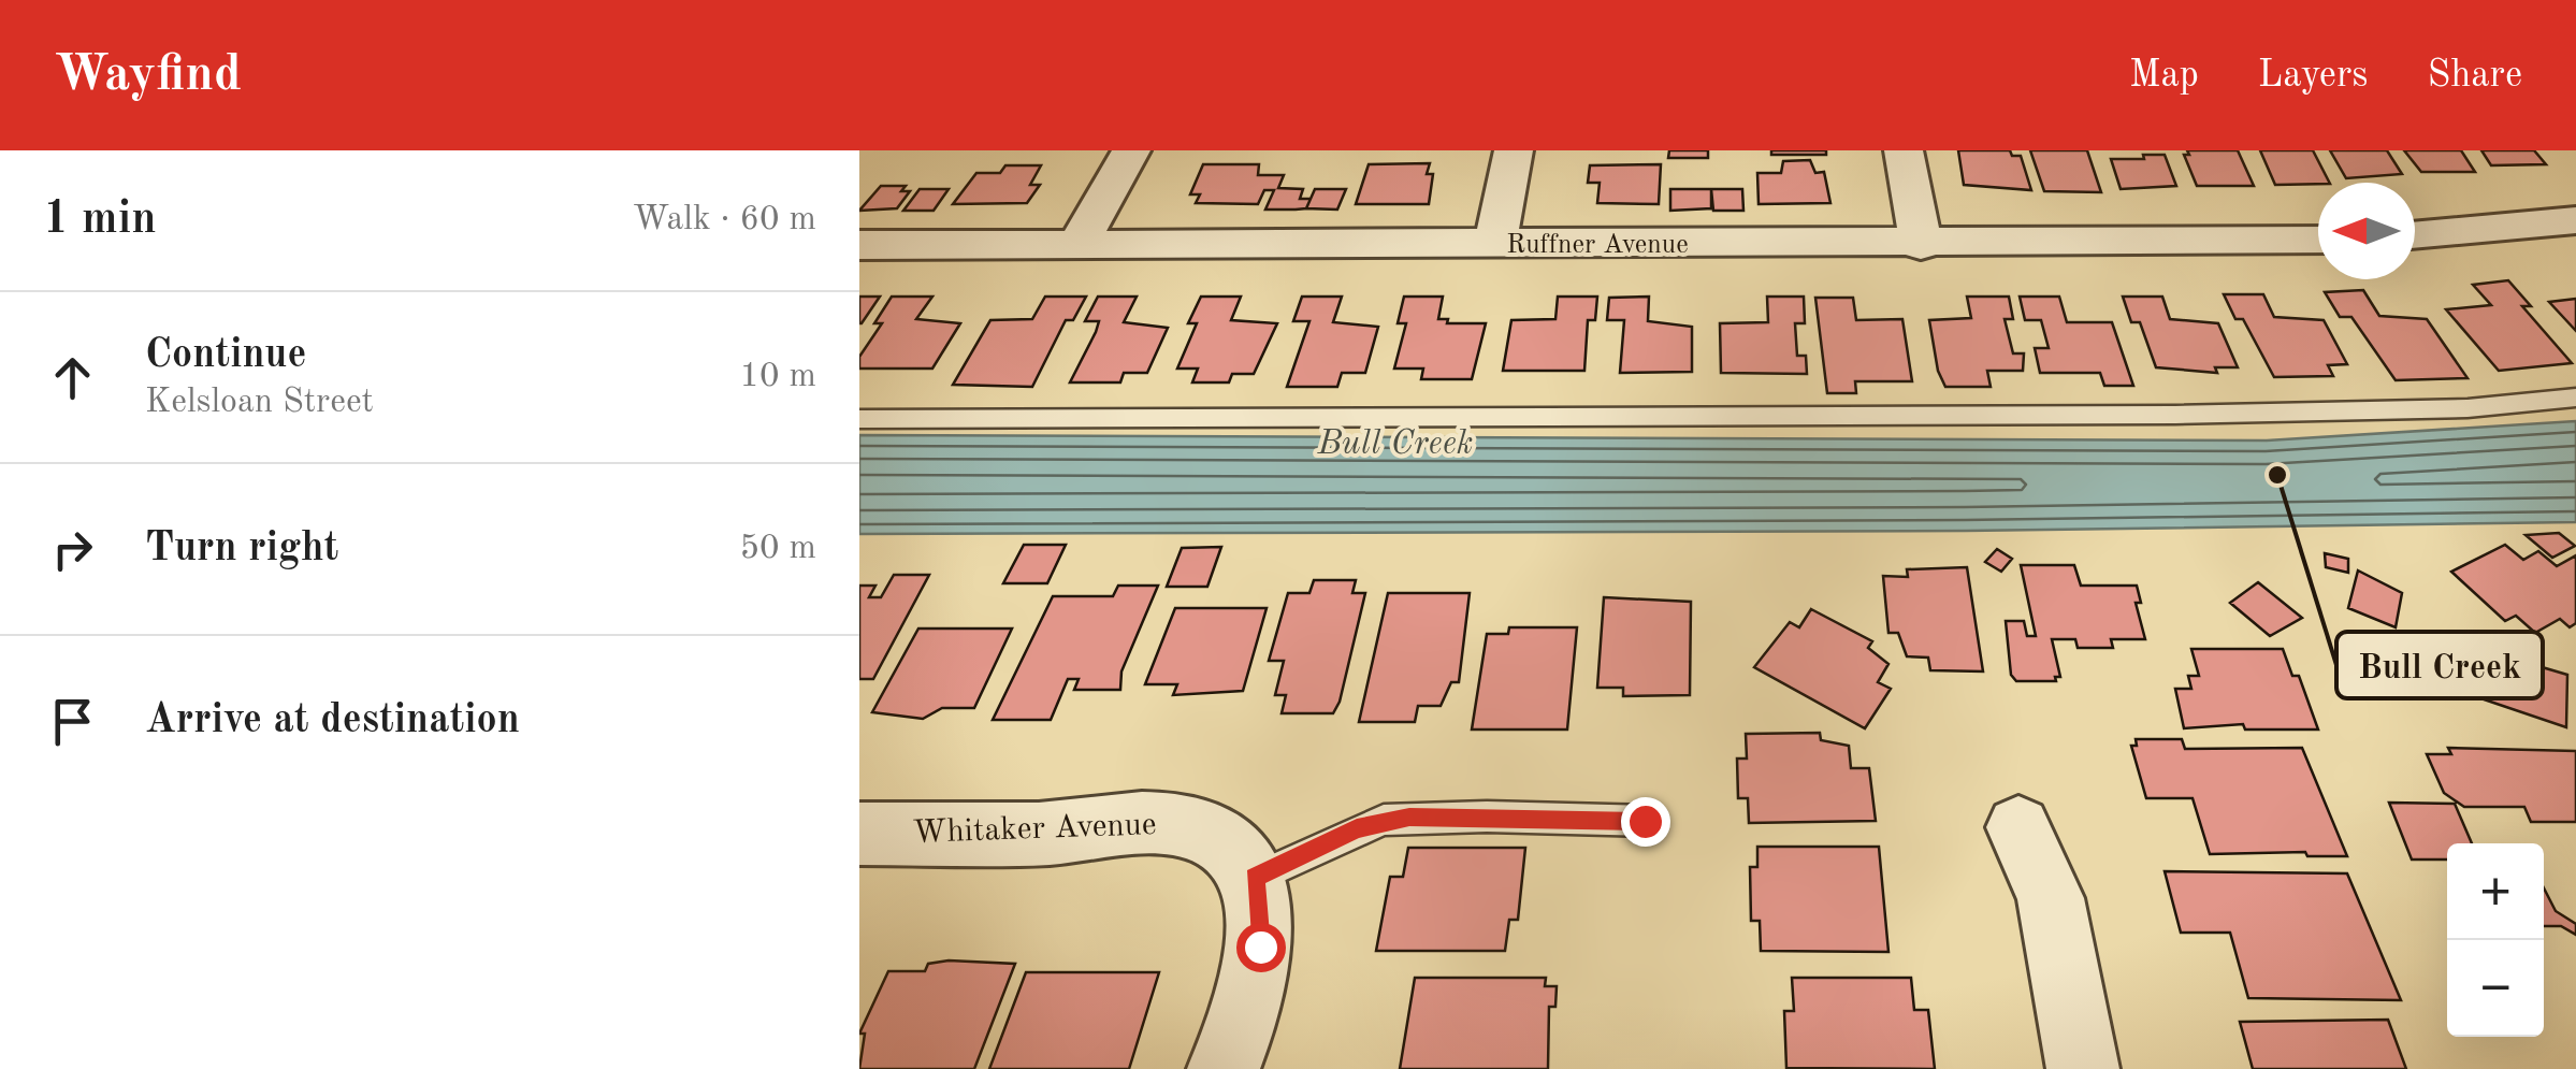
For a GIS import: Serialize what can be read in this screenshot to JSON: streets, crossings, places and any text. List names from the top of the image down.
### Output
{
  "streets": {
    "street": ["Ruffner Avenue", "Whitaker Avenue"]
  },
  "water": ["Bull Creek"],
  "places": ["Bull Creek"],
  "north": "left",
  "page": {
    "header": "Wayfind",
    "nav": ["Map", "Layers", "Share"],
    "heading": ["1 min", "Walk · 60 m"],
    "list": [
      ["Continue", "Kelsloan Street", "10 m"],
      ["Turn right", "50 m"],
      "Arrive at destination"
    ],
    "map_buttons": ["+", "−"]
  }
}
